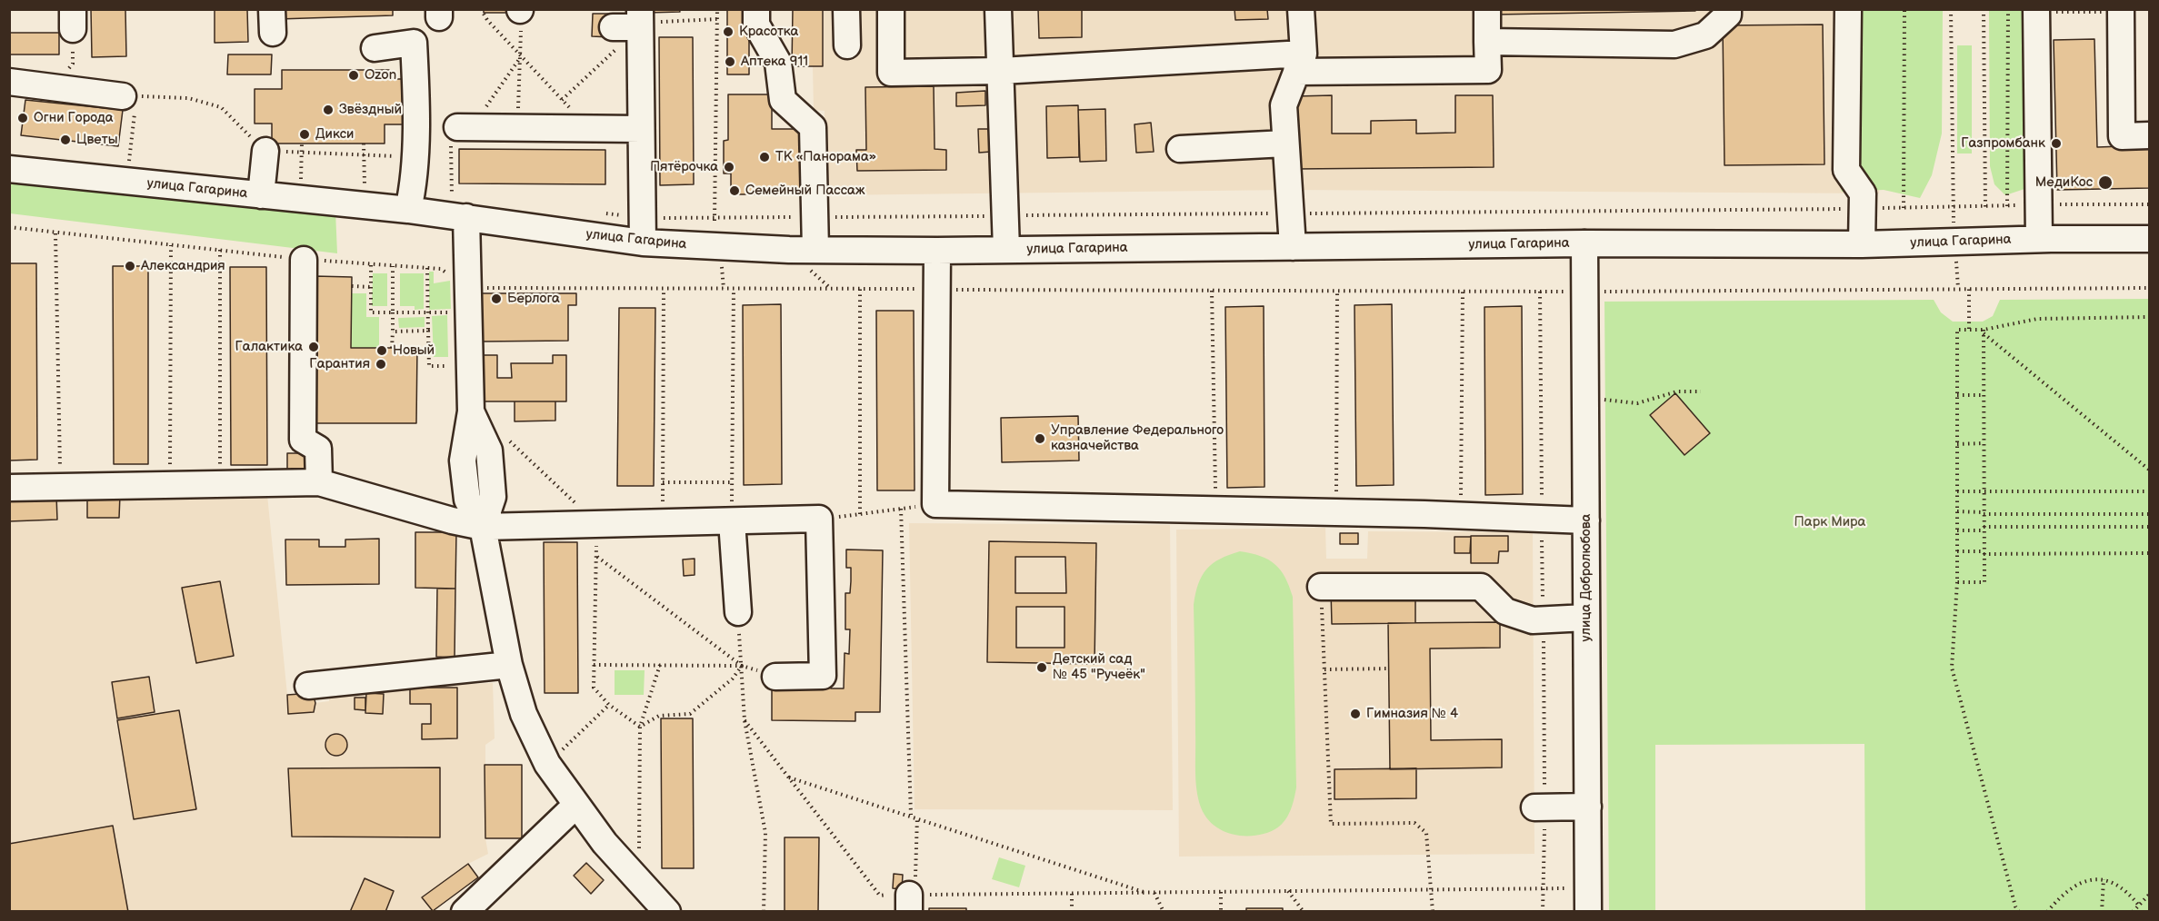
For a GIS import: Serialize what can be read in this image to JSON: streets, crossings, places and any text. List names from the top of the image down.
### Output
{
  "streets": {
    "street": ["улица Гагарина", "улица Добролюбова"]
  },
  "crossings": [
    ["улица Гагарина", "улица Добролюбова"]
  ],
  "parks": ["Парк Мира"],
  "places": [
    "Красотка",
    "Аптека 911",
    "Ozon",
    "Звёздный",
    "Огни Города",
    "Дикси",
    "Цветы",
    "Газпромбанк",
    "ТК «Панорама»",
    "Пятёрочка",
    "МедиКос",
    "Семейный Пассаж",
    "Александрия",
    "Берлога",
    "Галактика",
    "Новый",
    "Гарантия",
    "Управление Федерального казначейства",
    "Детский сад № 45 \"Ручеёк\"",
    "Гимназия № 4"
  ]
}
